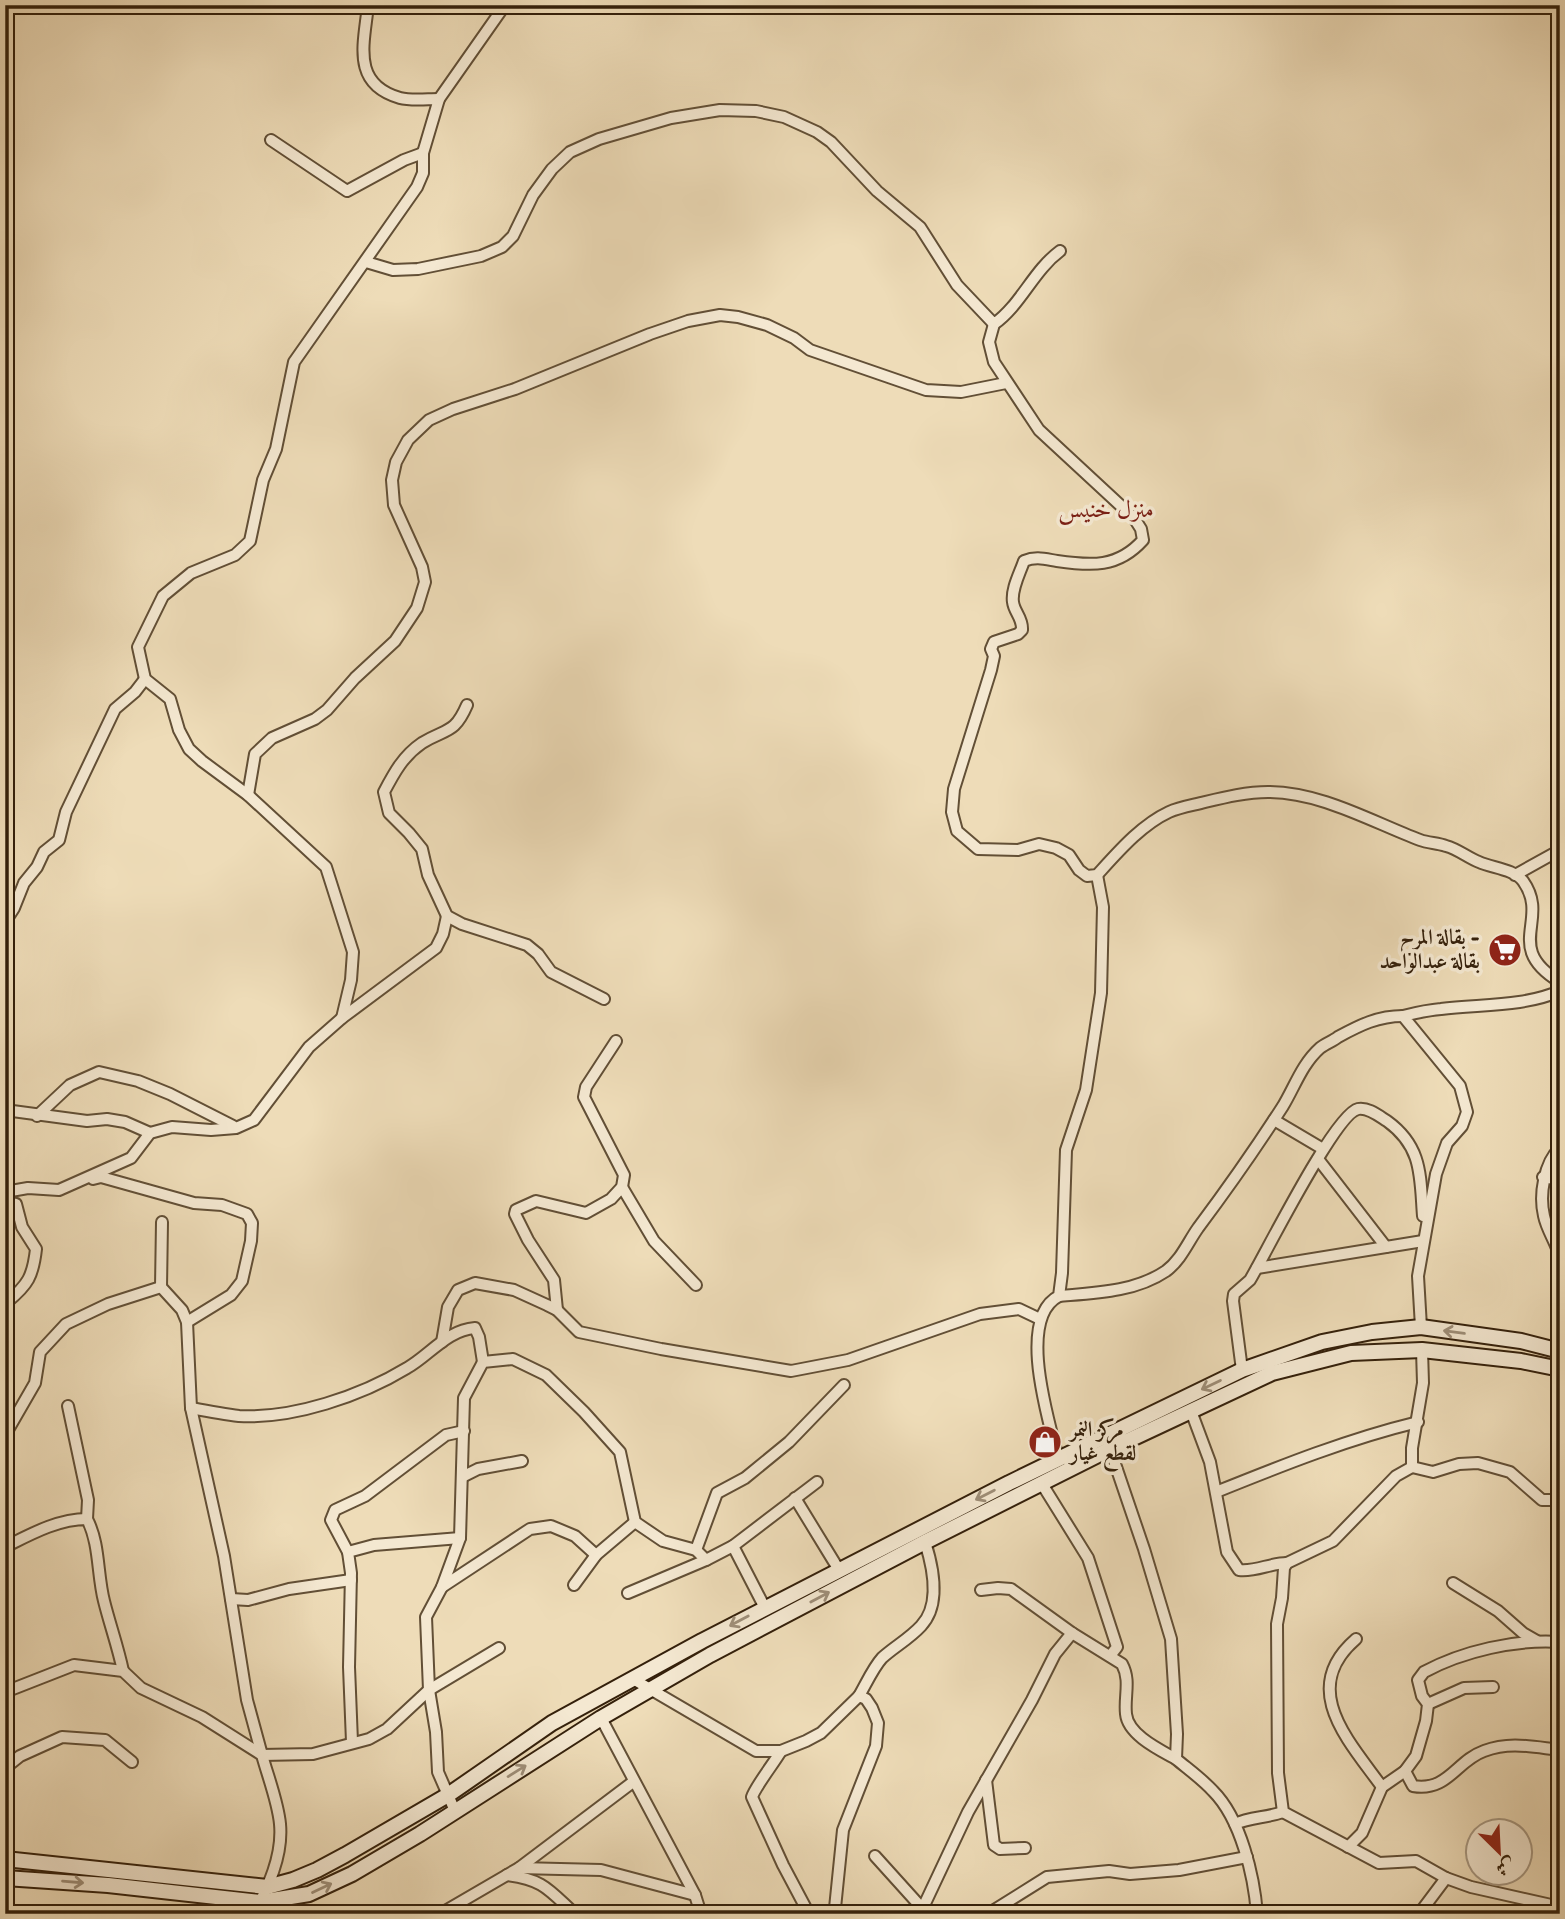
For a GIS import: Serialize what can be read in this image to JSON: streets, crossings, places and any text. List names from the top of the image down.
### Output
{
  "districts": ["منزل خنيس"],
  "places": {
    "supermarket": ["بقالة المرح - بقالة عبدالواحد"],
    "shop": ["مركز النمر لقطع غيار"]
  },
  "north": "bottom right"
}
